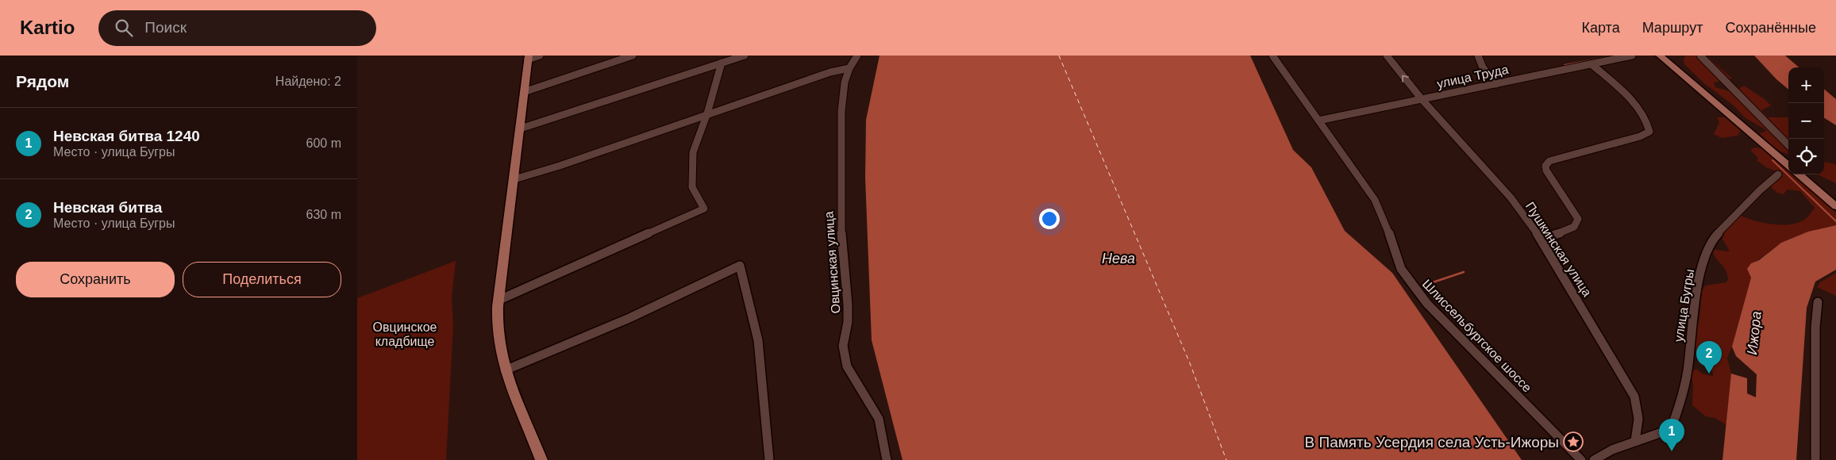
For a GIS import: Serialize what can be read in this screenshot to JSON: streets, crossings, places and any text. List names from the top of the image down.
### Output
{
  "streets": {
    "street": [
      "улица Труда",
      "Пушкинская улица",
      "Овцинская улица",
      "улица Бугры",
      "Шлиссельбургское шоссе"
    ]
  },
  "crossings": [
    ["улица Труда", "Пушкинская улица"],
    ["улица Труда", "Шлиссельбургское шоссе"],
    ["Пушкинская улица", "улица Бугры"]
  ],
  "water": ["Нева", "Ижора"],
  "parks": ["Овцинское кладбище"],
  "places": {
    "place": ["В Память Усердия села Усть-Ижоры"]
  },
  "page": {
    "header": "Kartio",
    "search": "Поиск",
    "nav": ["Карта", "Маршрут", "Сохранённые"],
    "heading": ["Рядом", "Найдено: 2"],
    "map_buttons": ["+", "−"],
    "list": [
      {
        "mark": "1",
        "name": "Невская битва 1240",
        "note": "Место · улица Бугры",
        "value": "600 m"
      },
      {
        "mark": "2",
        "name": "Невская битва",
        "note": "Место · улица Бугры",
        "value": "630 m"
      }
    ],
    "buttons": ["Сохранить", "Поделиться"],
    "pins": ["2", "1"]
  }
}
